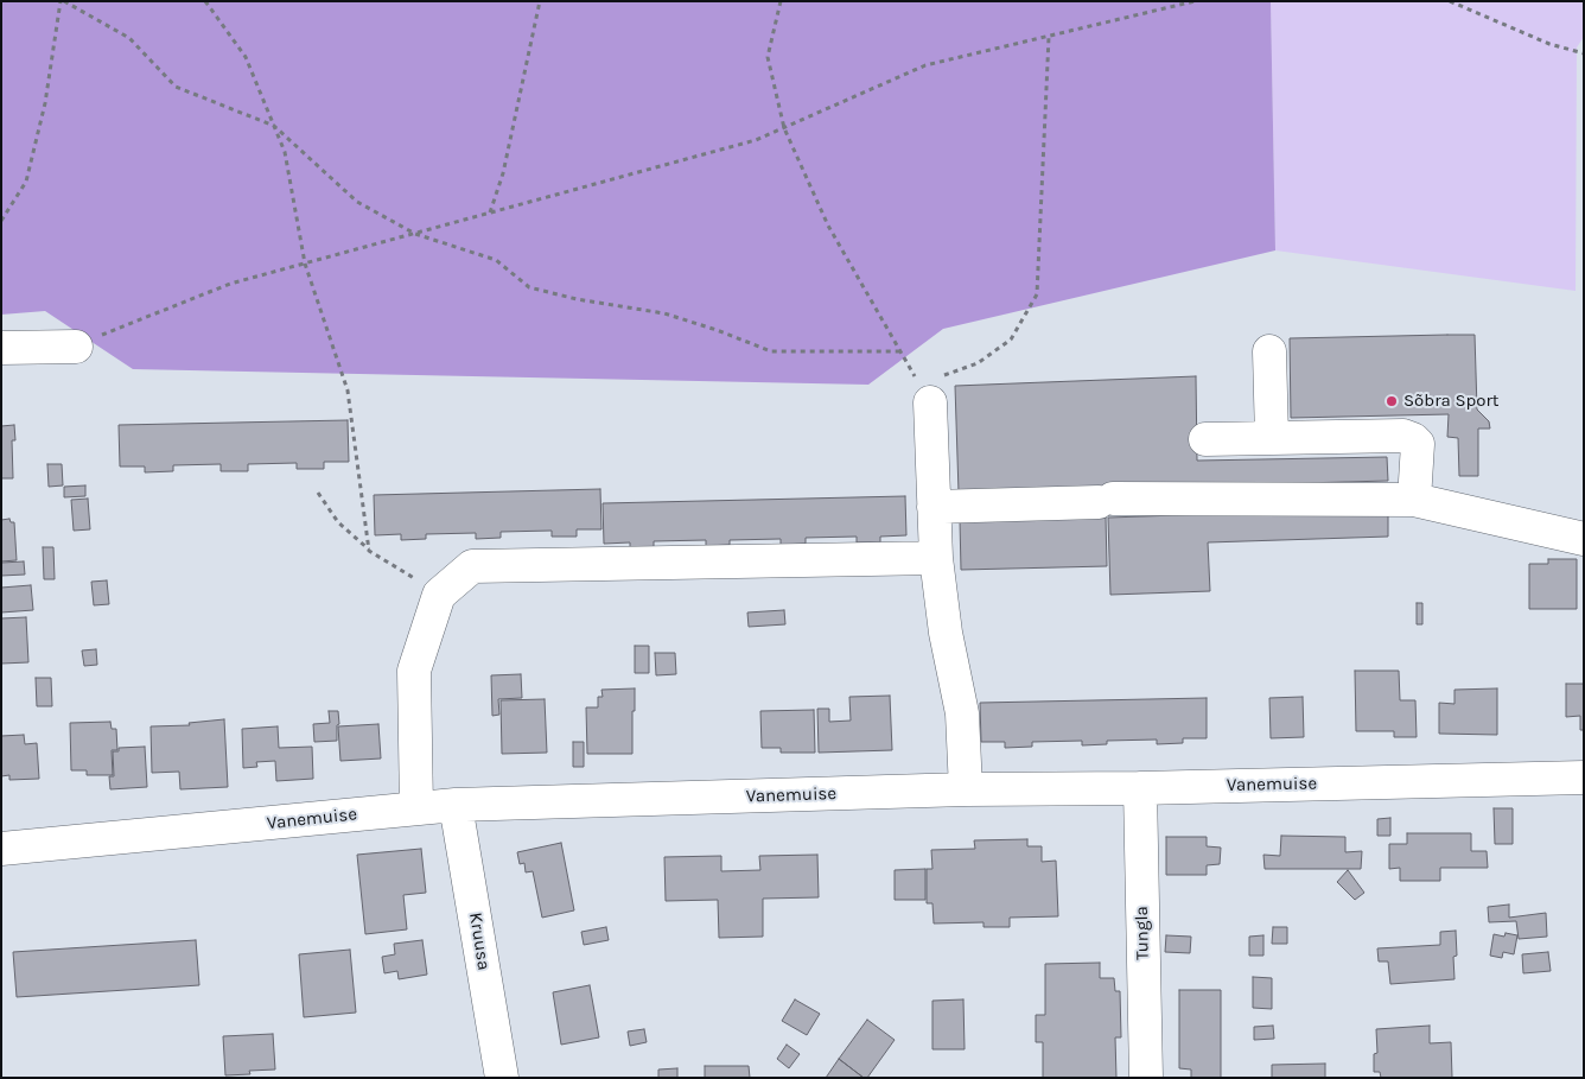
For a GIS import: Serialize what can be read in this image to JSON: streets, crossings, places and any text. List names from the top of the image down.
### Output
{
  "streets": {
    "street": ["Vanemuise", "Tungla", "Kruusa"]
  },
  "crossings": [
    ["Vanemuise", "Tungla"],
    ["Vanemuise", "Kruusa"]
  ],
  "places": ["Sõbra Sport"]
}
